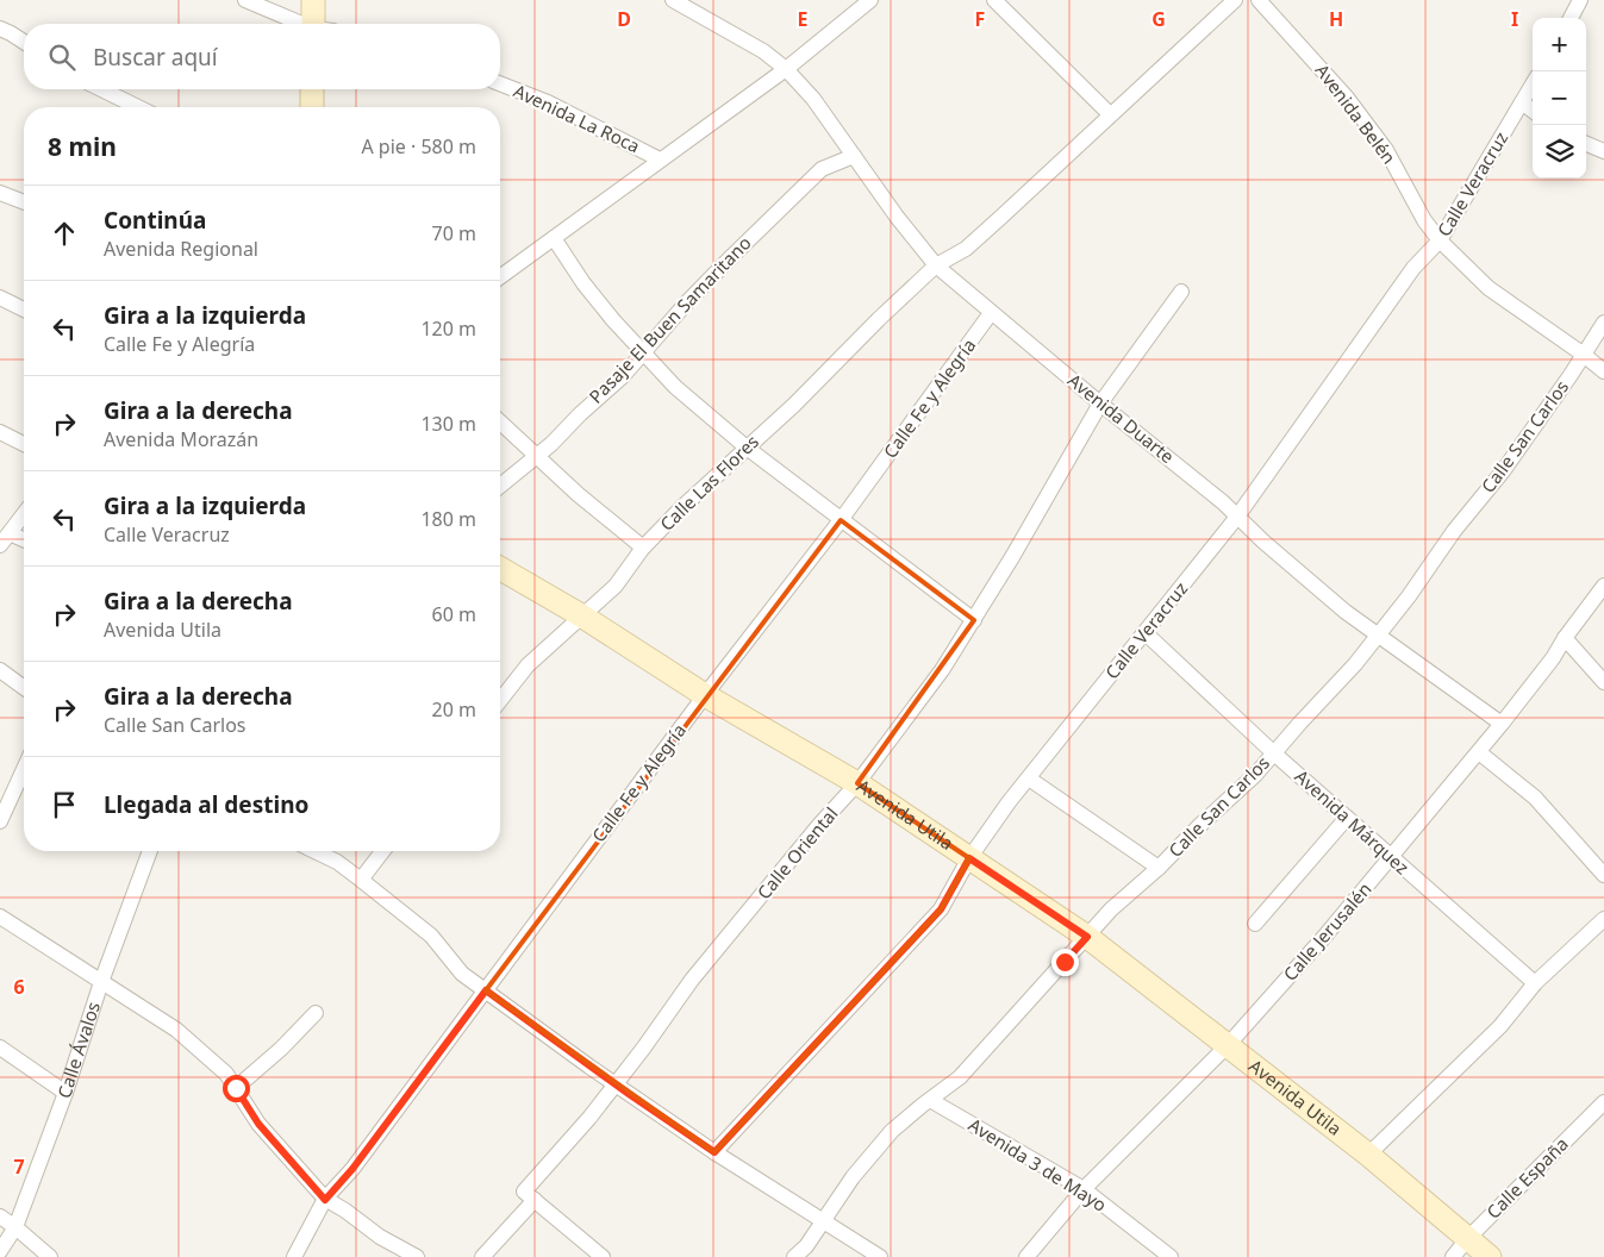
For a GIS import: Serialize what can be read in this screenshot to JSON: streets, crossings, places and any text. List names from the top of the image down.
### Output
{
  "streets": {
    "street": [
      "Avenida Belén",
      "Avenida La Roca",
      "Calle Veracruz",
      "Pasaje El Buen Samaritano",
      "Calle Fe y Alegría",
      "Avenida Duarte",
      "Calle San Carlos",
      "Calle Las Flores",
      "Avenida Utila",
      "Avenida Márquez",
      "Calle Oriental",
      "Calle Jerusalén",
      "Calle Ávalos",
      "Avenida 3 de Mayo",
      "Calle España"
    ]
  },
  "crossings": [
    ["Avenida Belén", "Calle Veracruz"],
    ["Avenida Belén", "Calle San Carlos"],
    ["Calle Veracruz", "Avenida Duarte"],
    ["Calle Veracruz", "Avenida Utila"],
    ["Calle Veracruz", "Avenida Márquez"],
    ["Pasaje El Buen Samaritano", "Avenida Duarte"],
    ["Calle Fe y Alegría", "Avenida Duarte"],
    ["Calle Fe y Alegría", "Avenida Utila"],
    ["Avenida Duarte", "Calle San Carlos"],
    ["Avenida Duarte", "Calle Las Flores"],
    ["Avenida Duarte", "Calle Oriental"],
    ["Avenida Duarte", "Calle Jerusalén"],
    ["Calle San Carlos", "Avenida Utila"],
    ["Calle San Carlos", "Avenida Márquez"],
    ["Calle San Carlos", "Avenida 3 de Mayo"],
    ["Calle Las Flores", "Avenida Utila"],
    ["Avenida Utila", "Calle Oriental"],
    ["Avenida Utila", "Calle Jerusalén"],
    ["Avenida Utila", "Calle España"],
    ["Avenida Márquez", "Calle Jerusalén"],
    ["Calle Jerusalén", "Avenida 3 de Mayo"]
  ],
  "page": {
    "map_buttons": ["+", "−"],
    "search": "Buscar aquí",
    "heading": ["8 min", "A pie · 580 m"],
    "list": [
      ["Continúa", "Avenida Regional", "70 m"],
      ["Gira a la izquierda", "Calle Fe y Alegría", "120 m"],
      ["Gira a la derecha", "Avenida Morazán", "130 m"],
      ["Gira a la izquierda", "Calle Veracruz", "180 m"],
      ["Gira a la derecha", "Avenida Utila", "60 m"],
      ["Gira a la derecha", "Calle San Carlos", "20 m"],
      "Llegada al destino"
    ]
  },
  "grid": {
    "columns": [
      "D",
      "E",
      "F",
      "G",
      "H",
      "I"
    ],
    "rows": ["6", "7"]
  }
}
